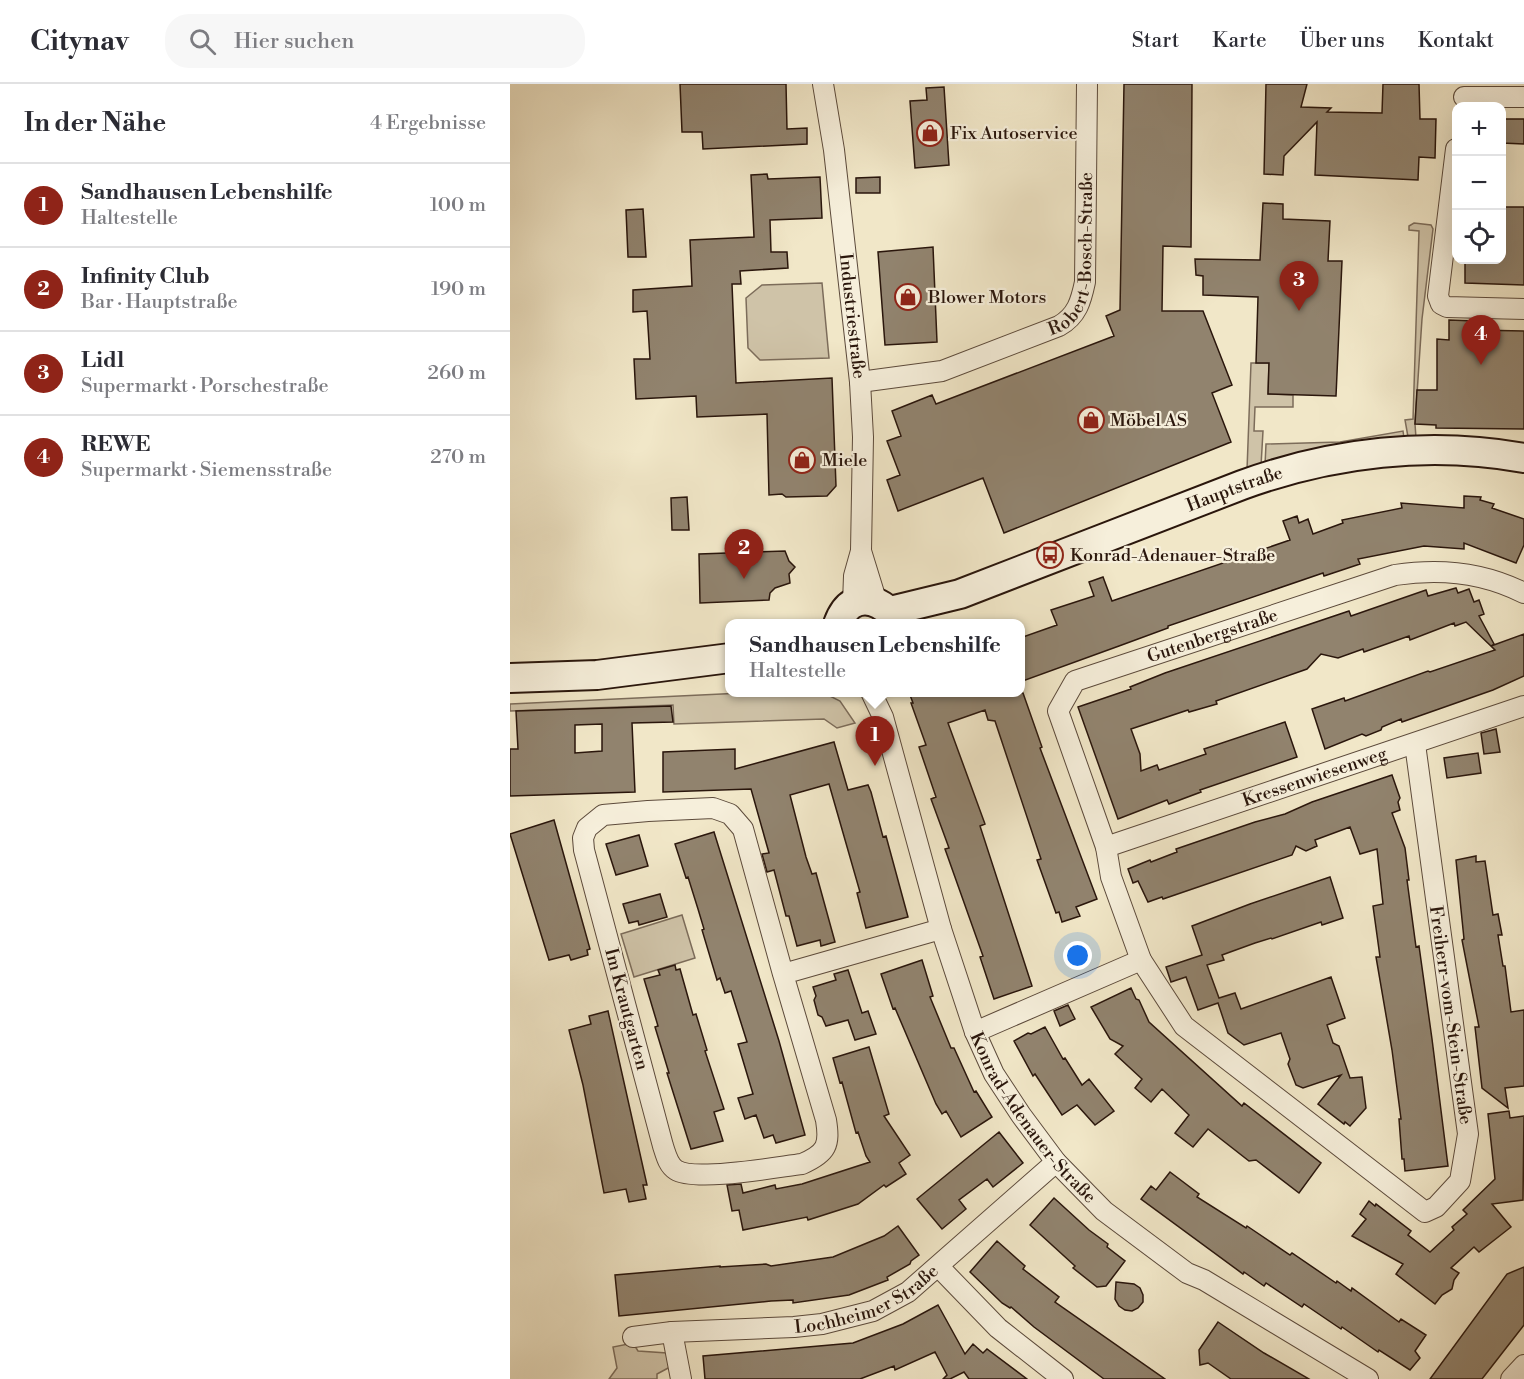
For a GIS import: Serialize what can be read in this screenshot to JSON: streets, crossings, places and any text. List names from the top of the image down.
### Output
{
  "streets": {
    "street": [
      "Robert-Bosch-Straße",
      "Industriestraße",
      "Hauptstraße",
      "Gutenbergstraße",
      "Kressenwiesenweg",
      "Im Krautgarten",
      "Freiherr-vom-Stein-Straße",
      "Konrad-Adenauer-Straße",
      "Lochheimer Straße"
    ]
  },
  "crossings": [
    ["Robert-Bosch-Straße", "Industriestraße"],
    ["Industriestraße", "Hauptstraße"],
    ["Gutenbergstraße", "Kressenwiesenweg"],
    ["Gutenbergstraße", "Freiherr-vom-Stein-Straße"],
    ["Kressenwiesenweg", "Freiherr-vom-Stein-Straße"],
    ["Konrad-Adenauer-Straße", "Lochheimer Straße"]
  ],
  "places": {
    "shop": [
      "Fix Autoservice",
      "Blower Motors",
      "Möbel AS",
      "Miele"
    ],
    "bus stop": ["Konrad-Adenauer-Straße"]
  },
  "page": {
    "header": "Citynav",
    "search": "Hier suchen",
    "nav": [
      "Start",
      "Karte",
      "Über uns",
      "Kontakt"
    ],
    "heading": ["In der Nähe", "4 Ergebnisse"],
    "map_buttons": ["+", "−"],
    "list": [
      {
        "mark": "1",
        "name": "Sandhausen Lebenshilfe",
        "note": "Haltestelle",
        "value": "100 m"
      },
      {
        "mark": "2",
        "name": "Infinity Club",
        "note": "Bar · Hauptstraße",
        "value": "190 m"
      },
      {
        "mark": "3",
        "name": "Lidl",
        "note": "Supermarkt · Porschestraße",
        "value": "260 m"
      },
      {
        "mark": "4",
        "name": "REWE",
        "note": "Supermarkt · Siemensstraße",
        "value": "270 m"
      }
    ],
    "pins": [
      "3",
      "4",
      "2",
      "1"
    ],
    "popup": ["Sandhausen Lebenshilfe", "Haltestelle"]
  }
}
